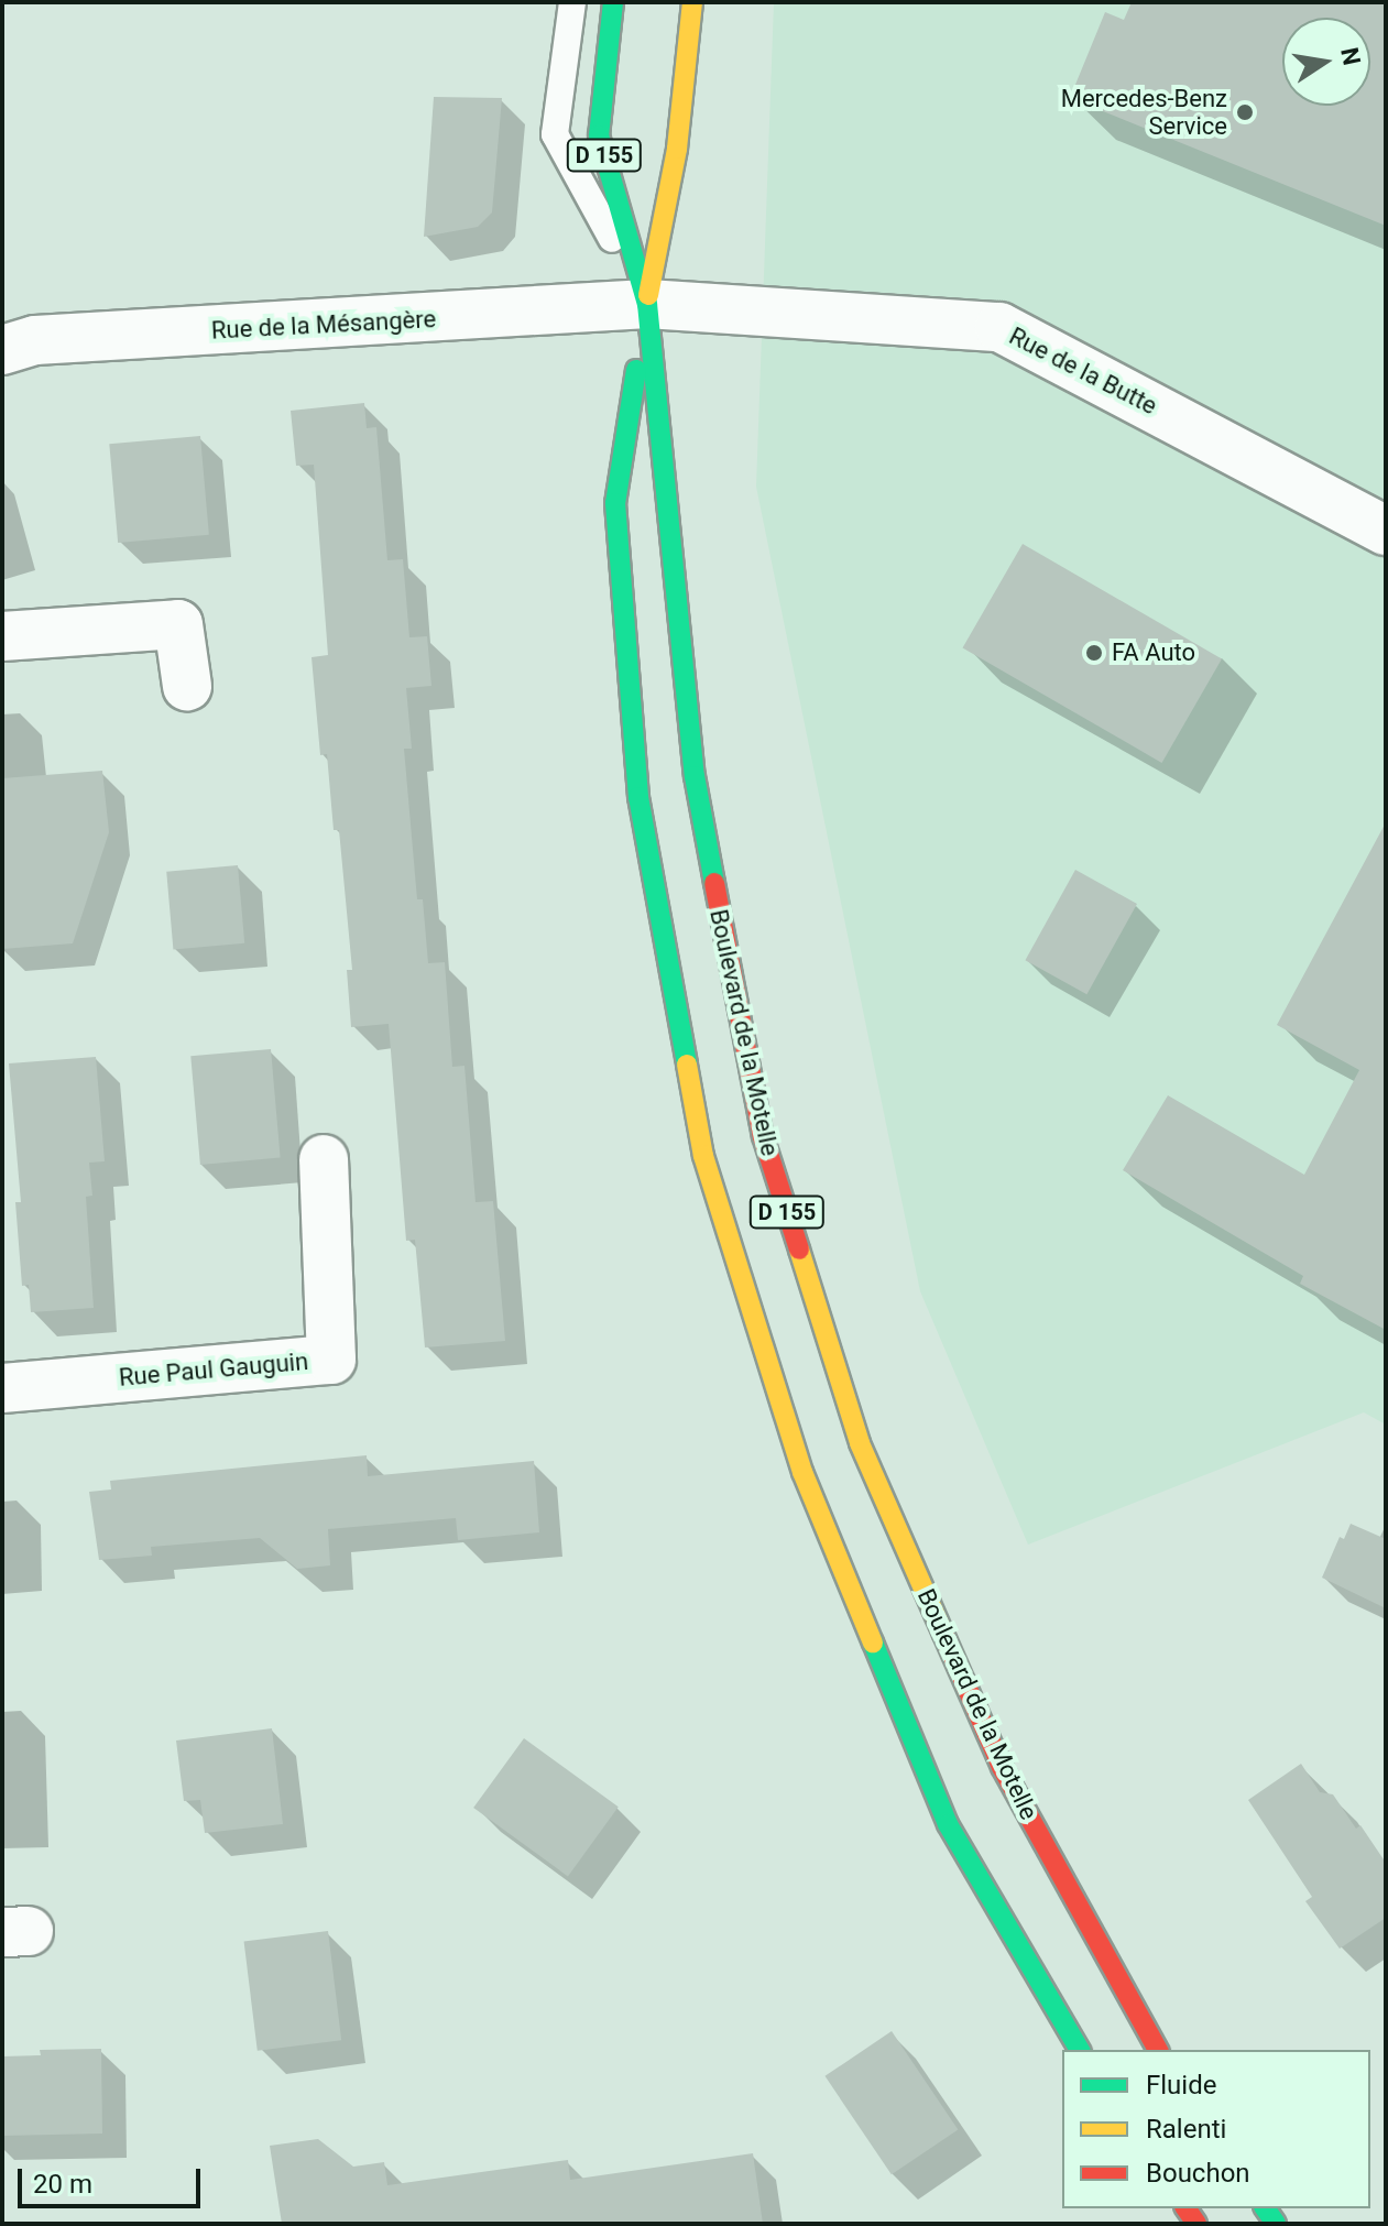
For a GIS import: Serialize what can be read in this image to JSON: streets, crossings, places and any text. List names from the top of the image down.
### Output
{
  "streets": {
    "main road": ["D 155", "Boulevard de la Motelle"],
    "street": ["Rue de la Mésangère", "Rue de la Butte", "Rue Paul Gauguin"]
  },
  "crossings": [
    ["Rue de la Mésangère", "Rue de la Butte"],
    ["Rue de la Mésangère", "Boulevard de la Motelle"],
    ["Rue de la Butte", "Boulevard de la Motelle"]
  ],
  "places": ["Mercedes-Benz Service", "FA Auto"],
  "legend": ["Fluide", "Ralenti", "Bouchon"],
  "scale_bar": "20 m",
  "north": "right"
}
